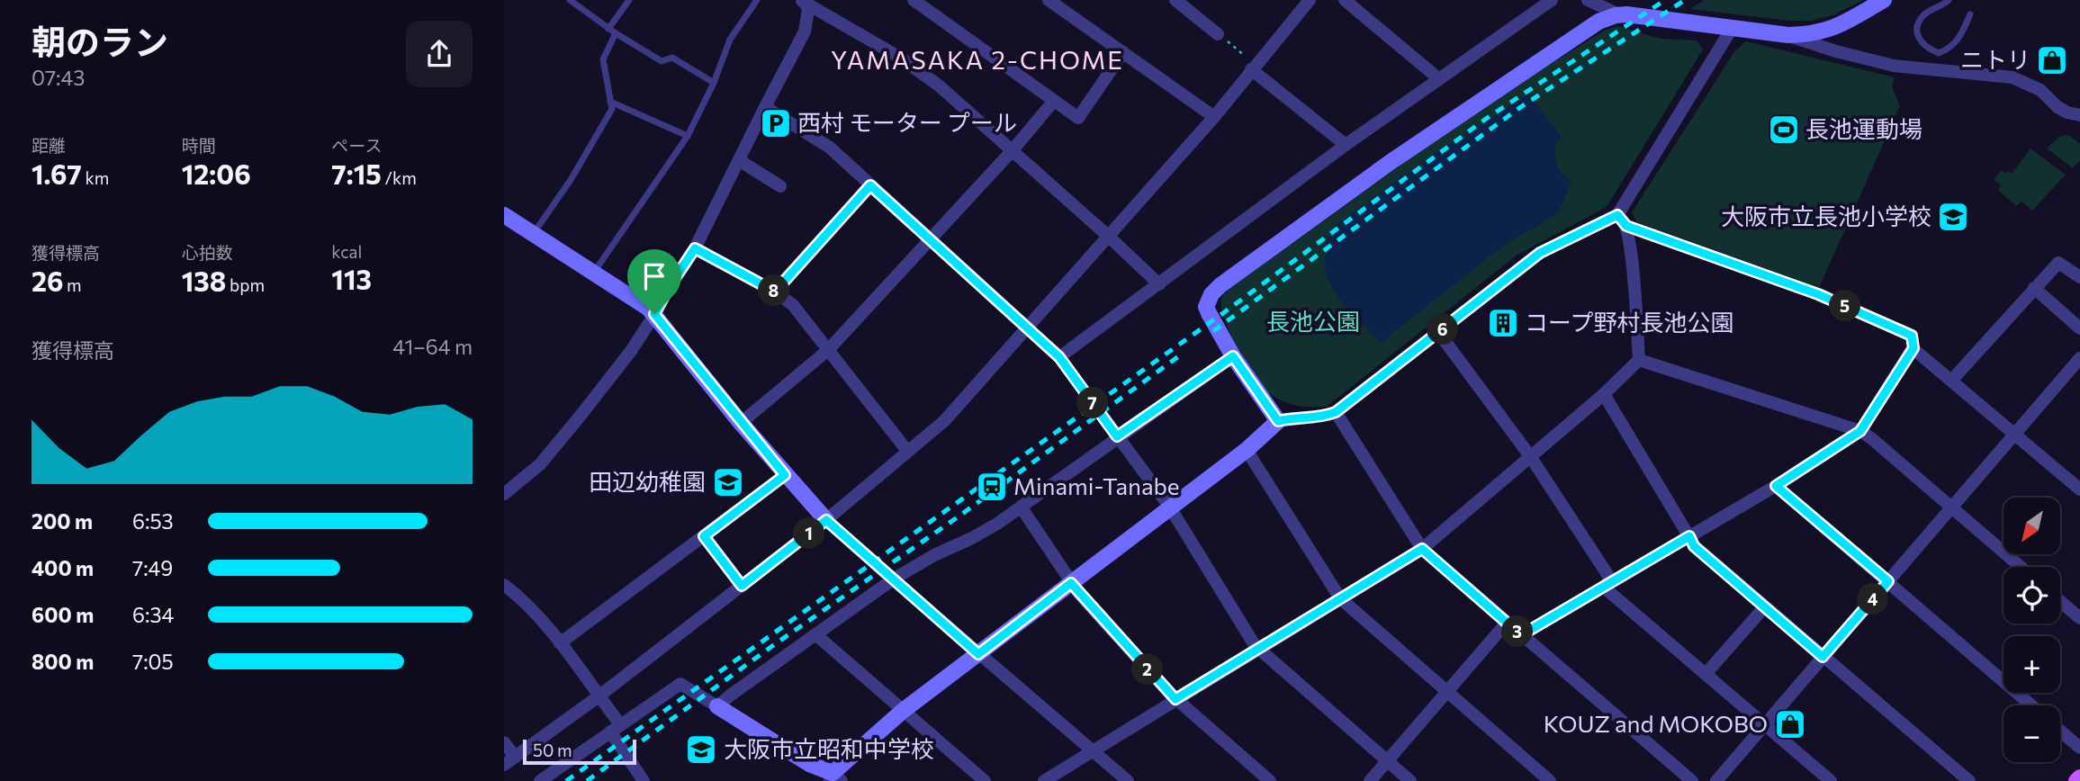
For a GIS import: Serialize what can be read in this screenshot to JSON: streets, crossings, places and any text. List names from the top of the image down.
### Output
{
  "districts": ["YAMASAKA 2-CHOME"],
  "parks": ["長池公園"],
  "places": {
    "shop": ["ニトリ", "KOUZ and MOKOBO"],
    "parking": ["西村 モーター プール"],
    "sports": ["長池運動場"],
    "school or university": ["大阪市立長池小学校", "田辺幼稚園", "大阪市立昭和中学校"],
    "building": ["コープ野村長池公園"],
    "station": ["Minami-Tanabe"]
  },
  "scale_bar": "50 m",
  "north": "bottom left",
  "page": {
    "heading": ["朝のラン", "07:43"],
    "stats": [
      ["距離", "1.67 km"],
      ["時間", "12:06"],
      ["ペース", "7:15 /km"],
      ["獲得標高", "26 m"],
      ["心拍数", "138 bpm"],
      ["kcal", "113"]
    ],
    "pins": [
      "8",
      "5",
      "6",
      "7",
      "1",
      "4",
      "3",
      "2"
    ],
    "chart": ["獲得標高", "41–64 m"],
    "list": [
      {
        "name": "200 m",
        "note": "6:53"
      },
      {
        "name": "400 m",
        "note": "7:49"
      },
      {
        "name": "600 m",
        "note": "6:34"
      },
      {
        "name": "800 m",
        "note": "7:05"
      }
    ],
    "map_buttons": ["+", "−"],
    "scale": "50 m"
  }
}
